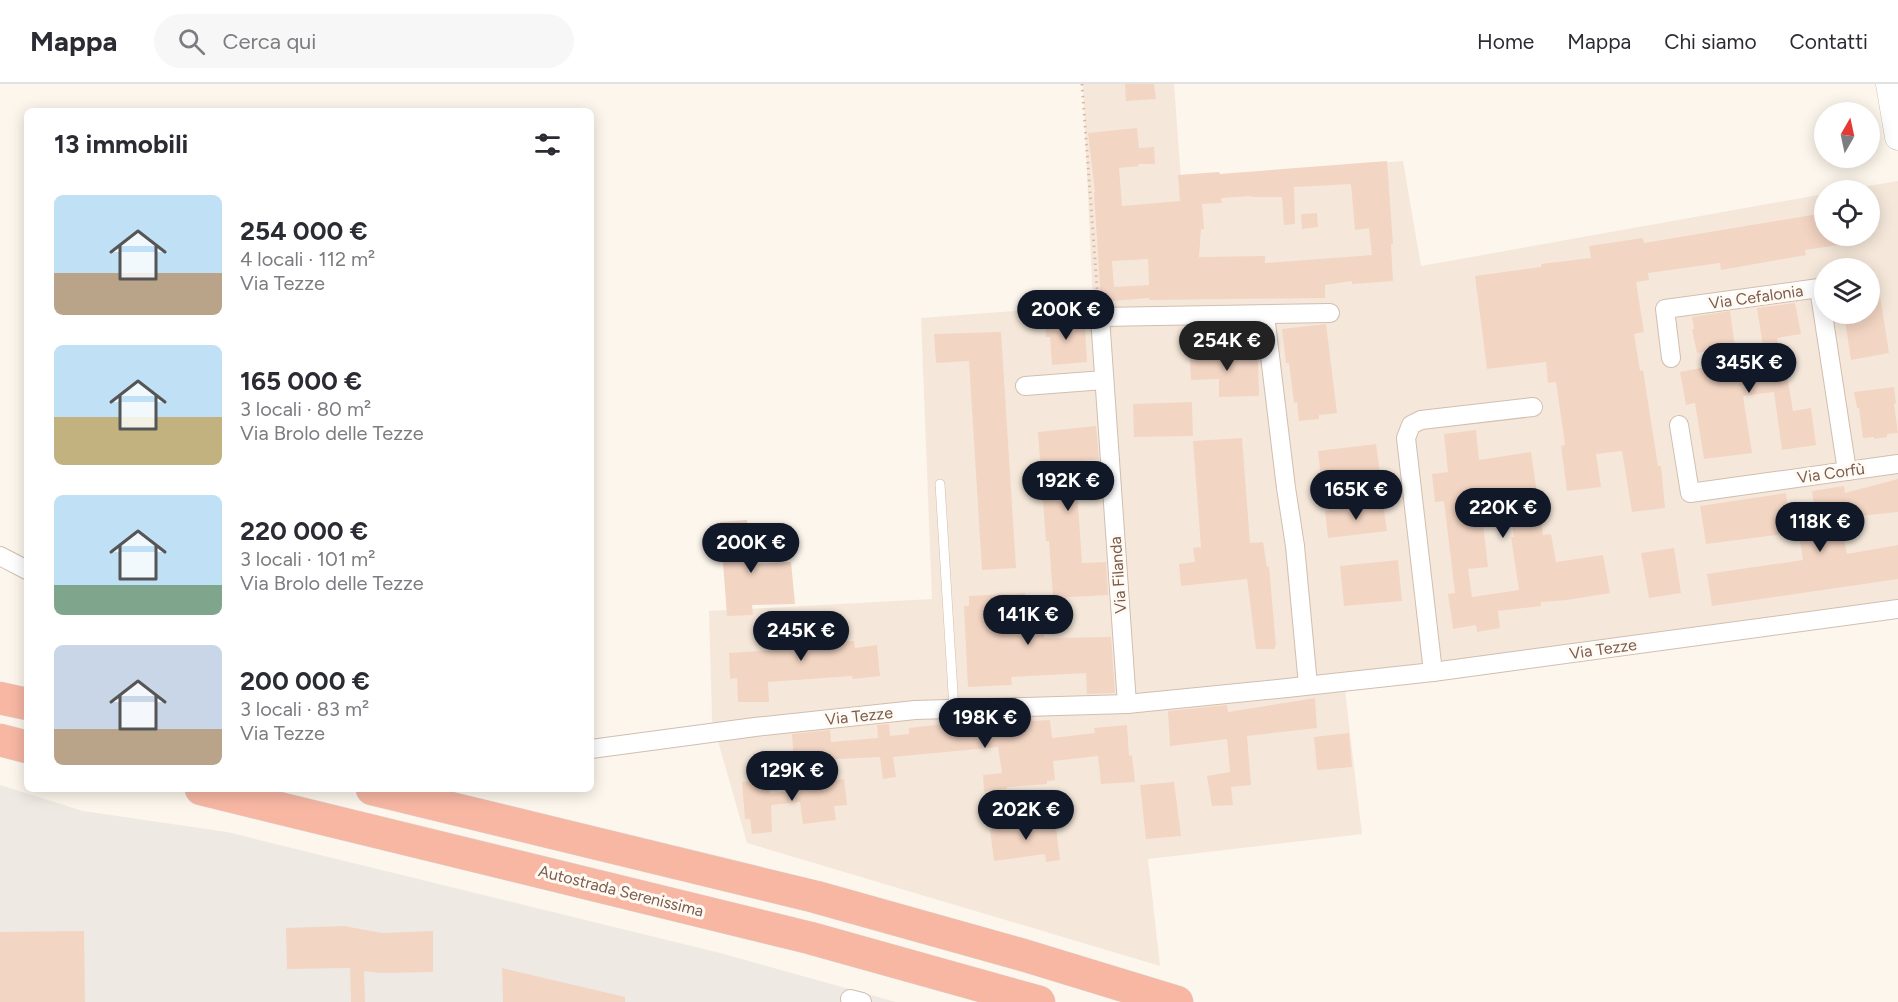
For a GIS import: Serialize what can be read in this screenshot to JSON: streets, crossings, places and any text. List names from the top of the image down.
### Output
{
  "streets": {
    "highway": ["Autostrada Serenissima"],
    "street": [
      "Via Cefalonia",
      "Via Corfù",
      "Via Filanda",
      "Via Tezze"
    ]
  },
  "crossings": [
    ["Via Cefalonia", "Via Corfù"],
    ["Via Filanda", "Via Tezze"]
  ],
  "north": "top",
  "page": {
    "header": "Mappa",
    "search": "Cerca qui",
    "nav": [
      "Home",
      "Mappa",
      "Chi siamo",
      "Contatti"
    ],
    "heading": "13 immobili",
    "list": [
      {
        "name": "254 000 €",
        "note": "4 locali · 112 m² · Via Tezze"
      },
      {
        "name": "165 000 €",
        "note": "3 locali · 80 m² · Via Brolo delle Tezze"
      },
      {
        "name": "220 000 €",
        "note": "3 locali · 101 m² · Via Brolo delle Tezze"
      },
      {
        "name": "200 000 €",
        "note": "3 locali · 83 m² · Via Tezze"
      }
    ],
    "price": [
      "200K €",
      "254K €",
      "345K €",
      "192K €",
      "165K €",
      "220K €",
      "118K €",
      "200K €",
      "141K €",
      "245K €",
      "198K €",
      "129K €",
      "202K €"
    ]
  }
}
